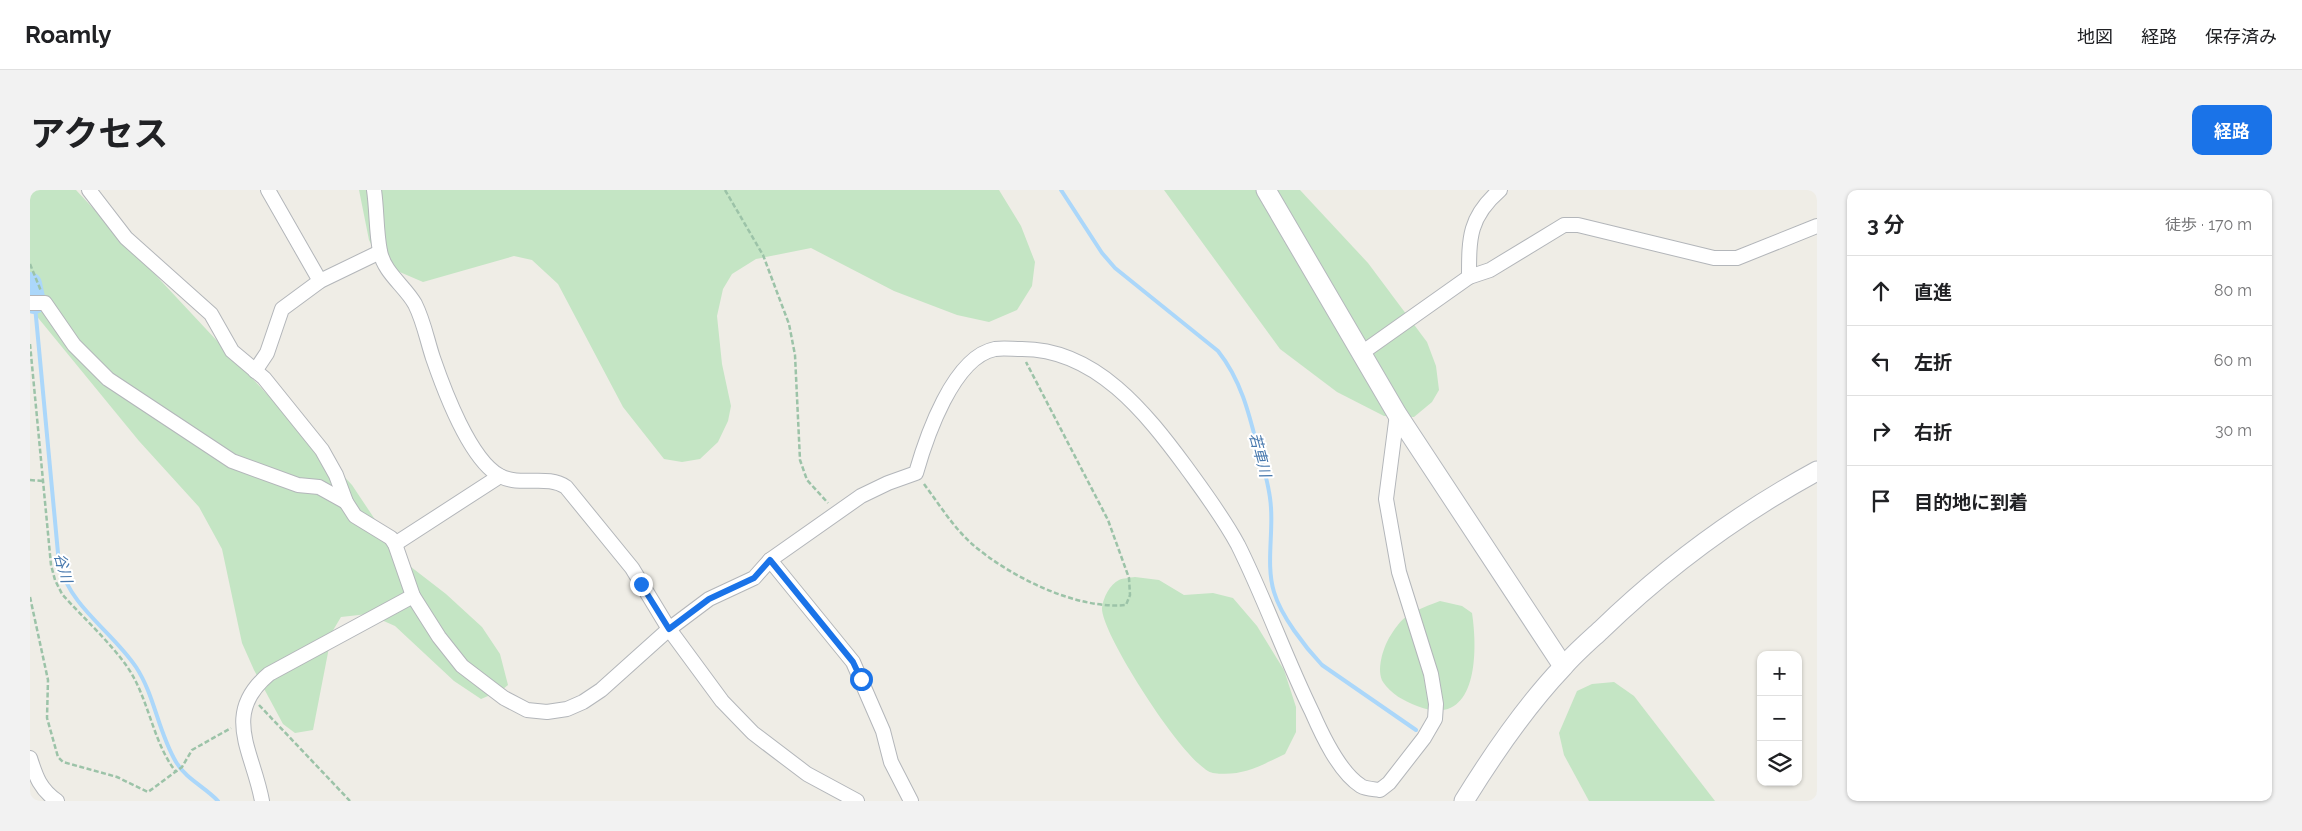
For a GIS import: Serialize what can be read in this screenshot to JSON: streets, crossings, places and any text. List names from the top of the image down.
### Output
{
  "water": ["若車川", "谷川"],
  "page": {
    "header": "Roamly",
    "nav": ["地図", "経路", "保存済み"],
    "title": "アクセス",
    "buttons": "経路",
    "heading": ["3 分", "徒歩 · 170 m"],
    "list": [
      ["直進", "80 m"],
      ["左折", "60 m"],
      ["右折", "30 m"],
      "目的地に到着"
    ],
    "map_buttons": ["+", "−"]
  }
}
